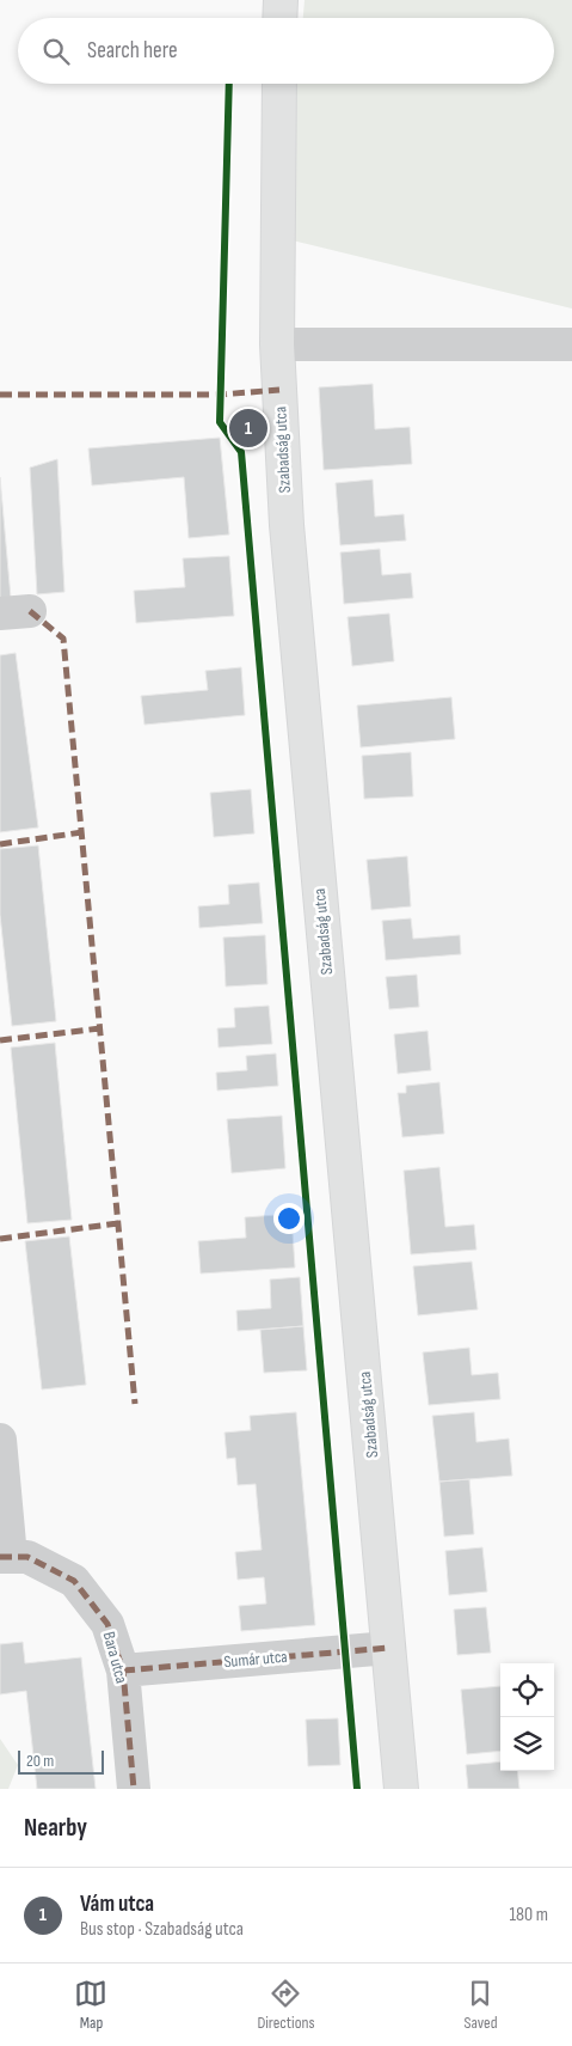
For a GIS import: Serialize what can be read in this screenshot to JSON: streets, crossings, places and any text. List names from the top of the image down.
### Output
{
  "streets": {
    "main road": ["Szabadság utca"],
    "street": ["Bara utca", "Sumár utca"]
  },
  "crossings": [
    ["Szabadság utca", "Sumár utca"],
    ["Bara utca", "Sumár utca"]
  ],
  "scale_bar": "20 m",
  "page": {
    "search": "Search here",
    "pins": "1",
    "scale": "20 m",
    "heading": "Nearby",
    "list": [
      {
        "mark": "1",
        "name": "Vám utca",
        "note": "Bus stop · Szabadság utca",
        "value": "180 m"
      }
    ],
    "nav": ["Map", "Directions", "Saved"]
  }
}
